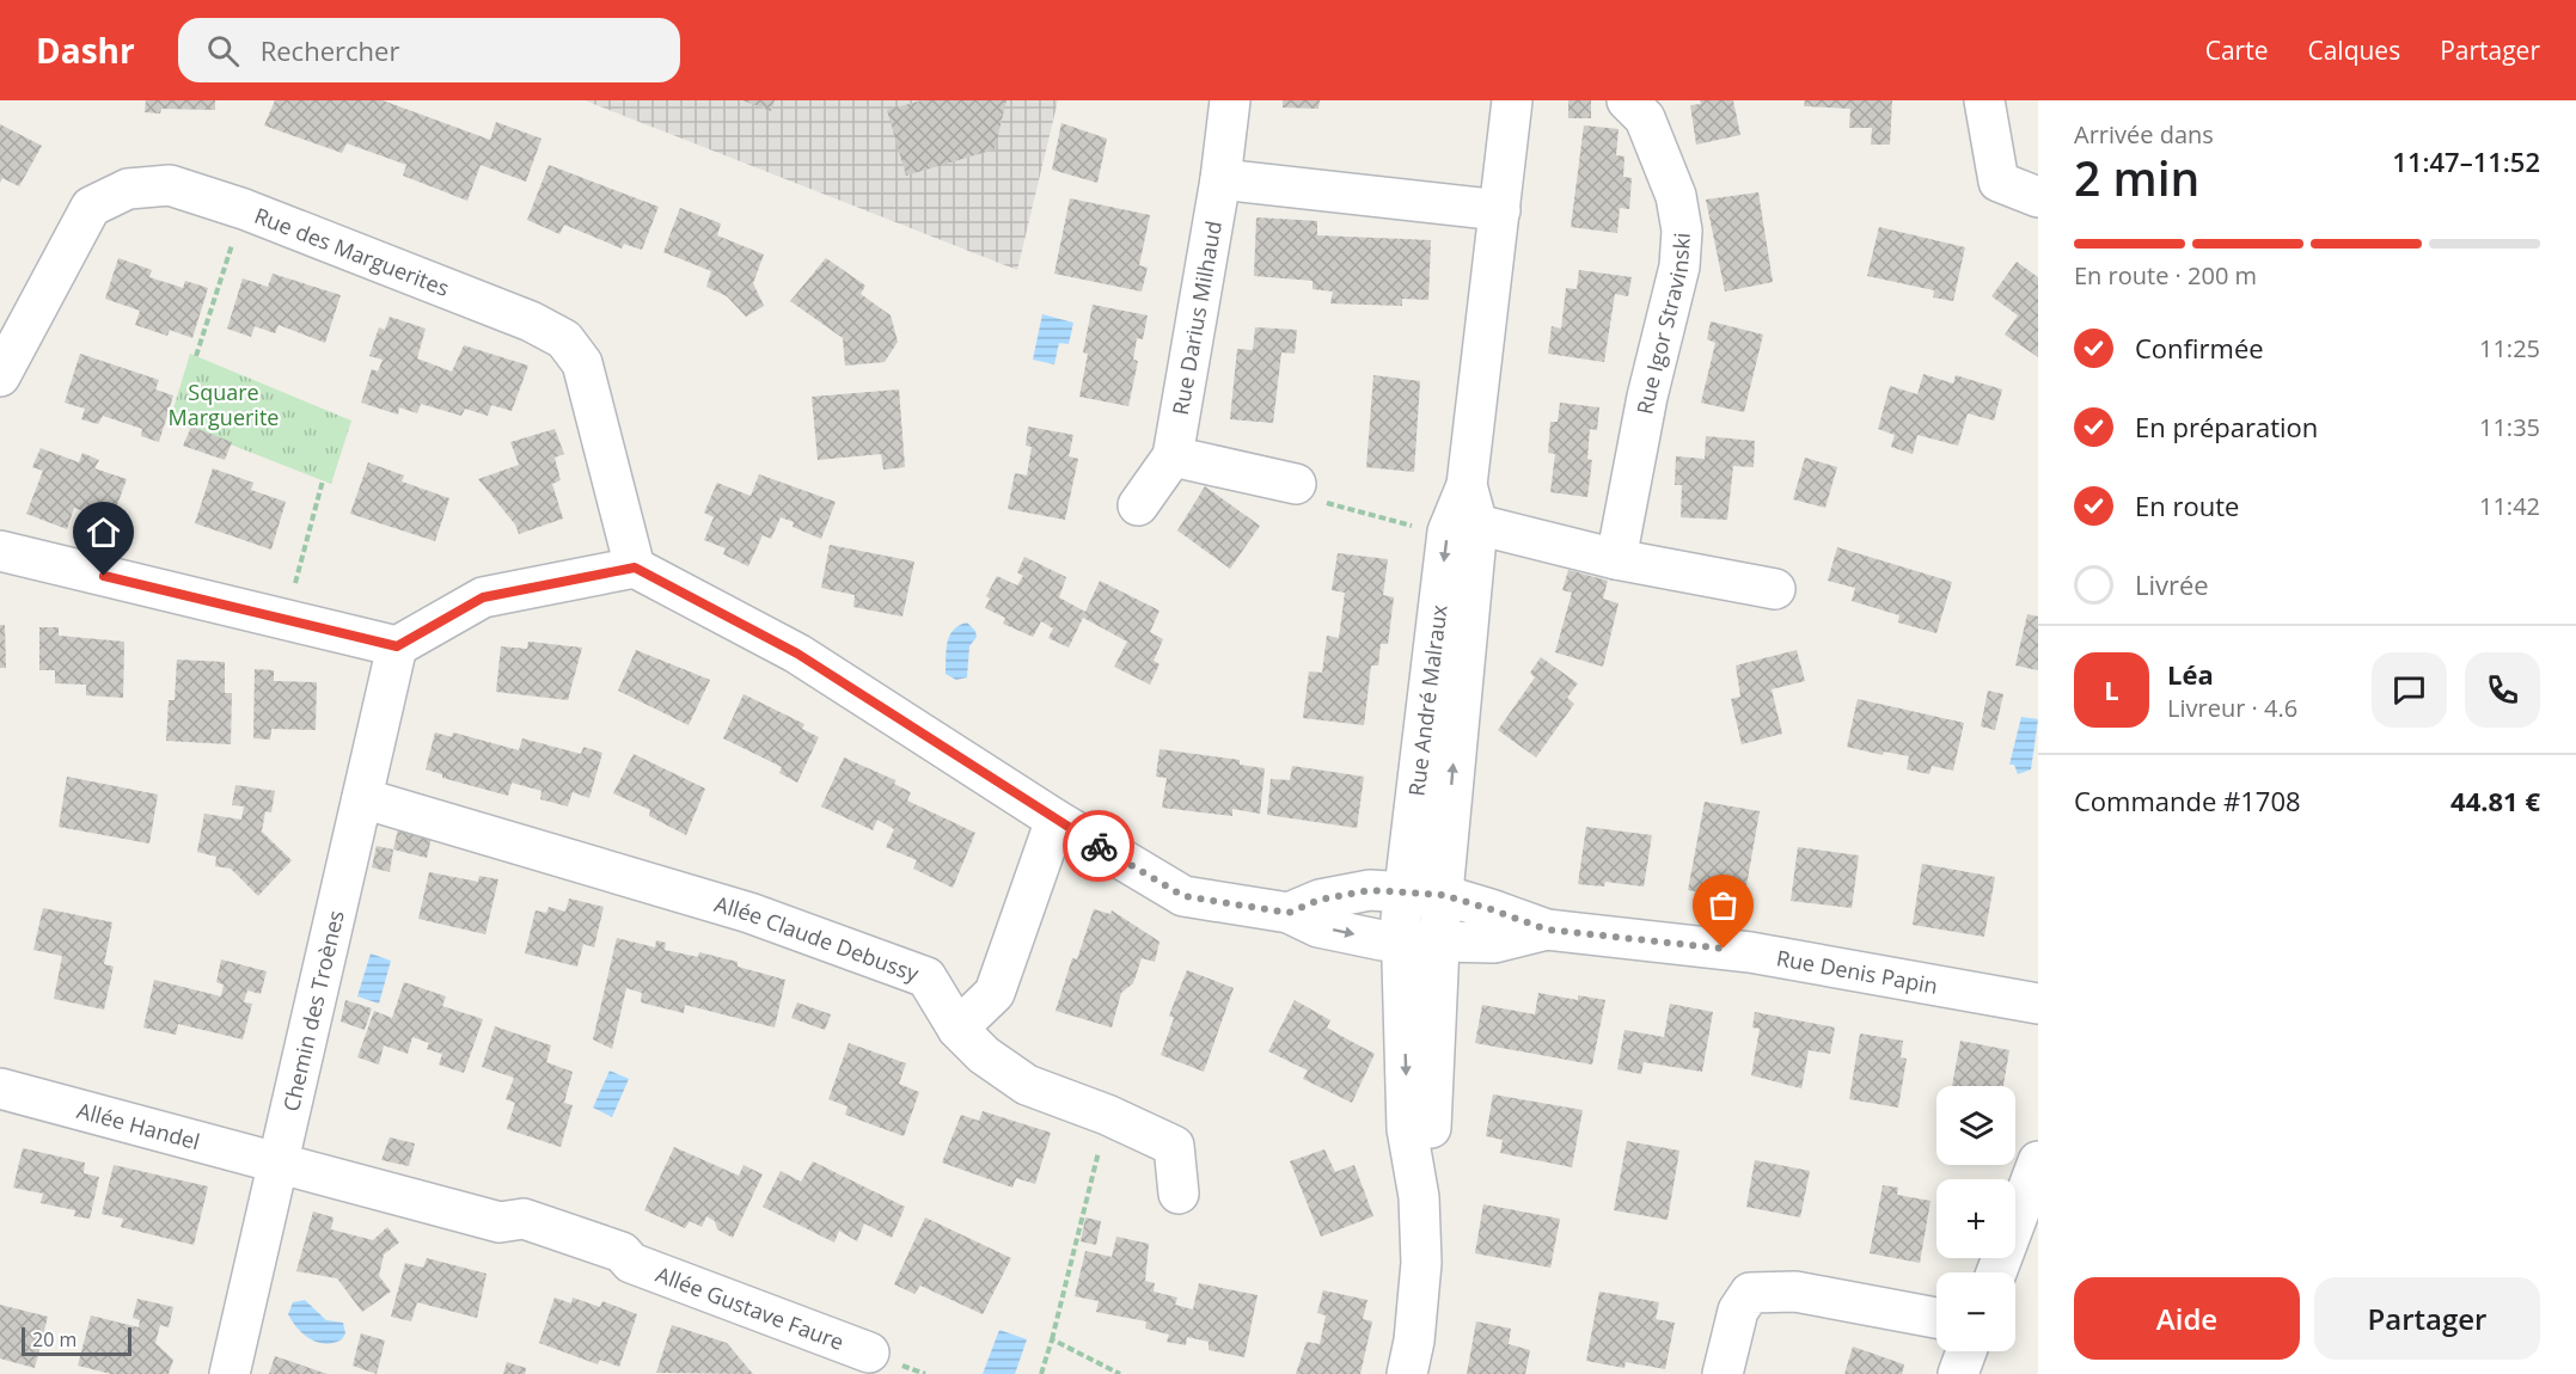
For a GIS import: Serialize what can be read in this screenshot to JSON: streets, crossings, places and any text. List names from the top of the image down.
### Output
{
  "streets": {
    "street": [
      "Rue des Marguerites",
      "Rue Darius Milhaud",
      "Rue Igor Stravinski",
      "Rue André Malraux",
      "Allée Claude Debussy",
      "Rue Denis Papin",
      "Chemin des Troènes",
      "Allée Handel",
      "Allée Gustave Faure"
    ]
  },
  "crossings": [
    ["Rue André Malraux", "Rue Denis Papin"],
    ["Allée Claude Debussy", "Chemin des Troènes"],
    ["Chemin des Troènes", "Allée Handel"],
    ["Chemin des Troènes", "Allée Gustave Faure"],
    ["Allée Handel", "Allée Gustave Faure"]
  ],
  "parks": ["Square Marguerite"],
  "scale_bar": "20 m",
  "page": {
    "header": "Dashr",
    "search": "Rechercher",
    "nav": ["Carte", "Calques", "Partager"],
    "heading": ["2 min", "Arrivée dans", "11:47–11:52"],
    "panel": [
      "Léa",
      "Livreur · 4.6",
      "Commande #1708",
      "44.81 €"
    ],
    "bar": "En route · 200 m",
    "list": [
      ["Confirmée", "11:25"],
      ["En préparation", "11:35"],
      ["En route", "11:42"],
      "Livrée"
    ],
    "round": "L",
    "map_buttons": ["+", "−"],
    "buttons": ["Aide", "Partager"],
    "scale": "20 m"
  }
}
